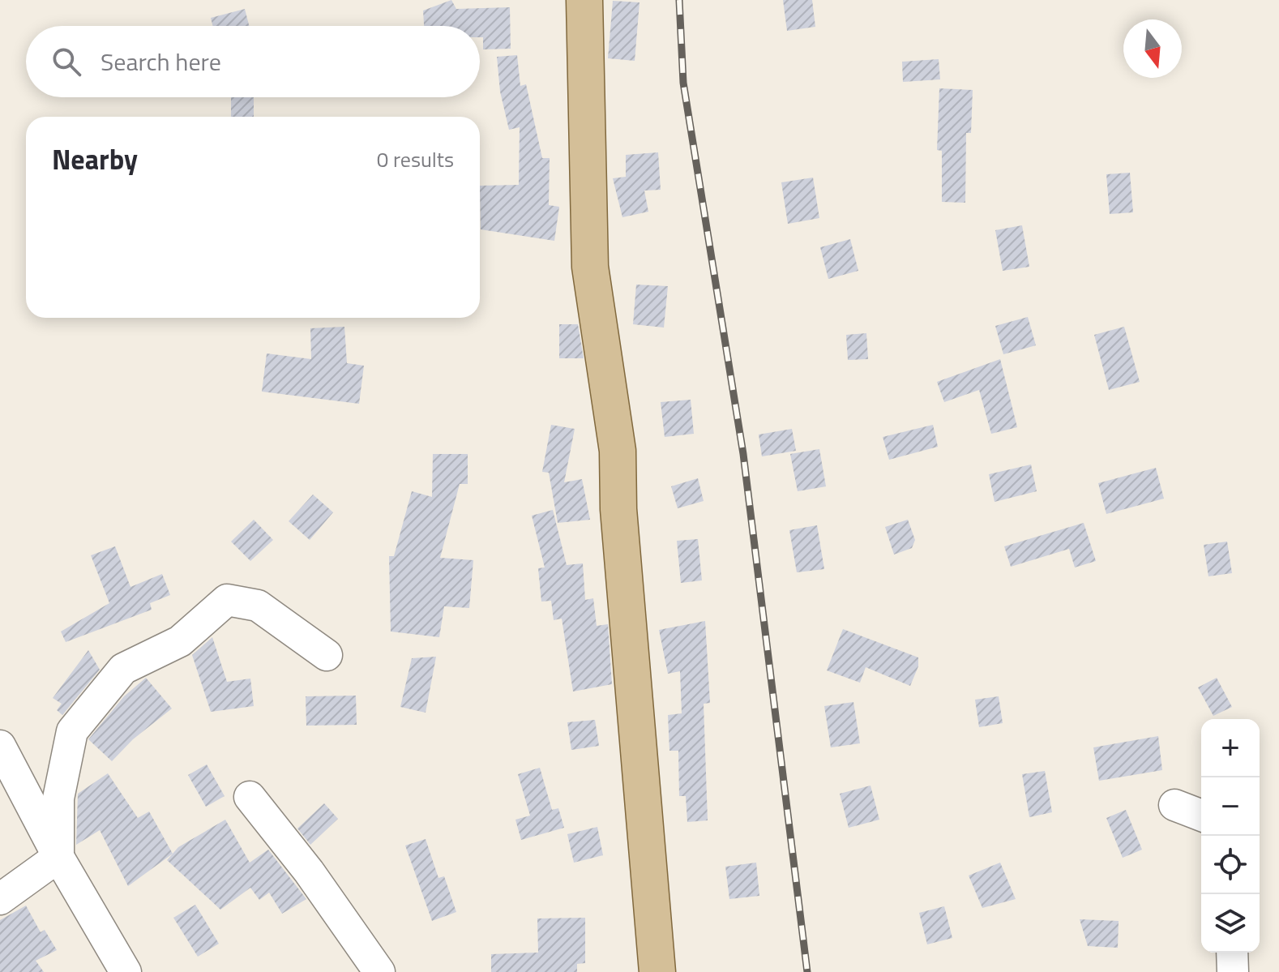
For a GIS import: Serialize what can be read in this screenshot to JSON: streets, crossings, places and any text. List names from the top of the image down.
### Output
{
  "north": "bottom",
  "page": {
    "search": "Search here",
    "heading": ["Nearby", "0 results"],
    "map_buttons": ["+", "−"]
  }
}
